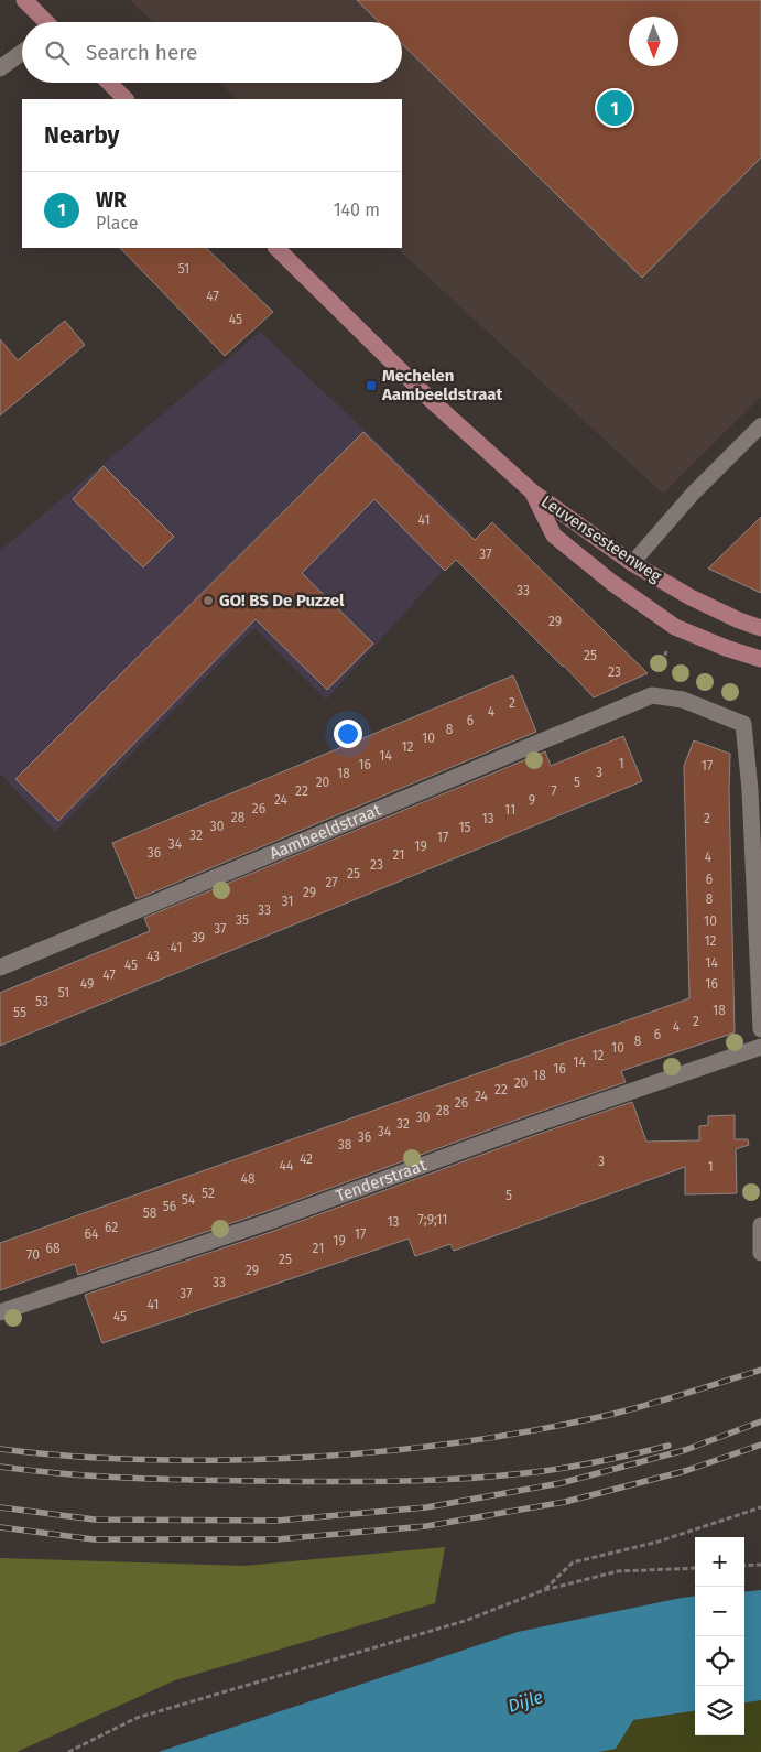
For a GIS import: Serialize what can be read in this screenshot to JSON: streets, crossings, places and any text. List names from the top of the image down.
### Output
{
  "streets": {
    "main road": ["Leuvensesteenweg"],
    "street": ["Aambeeldstraat", "Tenderstraat"]
  },
  "water": ["Dijle"],
  "places": {
    "transit": ["Mechelen Aambeeldstraat"],
    "other": ["GO! BS De Puzzel"]
  },
  "house_numbers": [
    "51",
    "47",
    "45",
    "41",
    "37",
    "33",
    "29",
    "25",
    "23",
    "2",
    "4",
    "6",
    "8",
    "10",
    "12",
    "14",
    "1",
    "16",
    "17",
    "3",
    "18",
    "20",
    "5",
    "22",
    "7",
    "24",
    "9",
    "26",
    "11",
    "28",
    "13",
    "2",
    "30",
    "15",
    "32",
    "17",
    "34",
    "19",
    "36",
    "21",
    "4",
    "23",
    "25",
    "6",
    "27",
    "29",
    "8",
    "31",
    "33",
    "35",
    "10",
    "37",
    "39",
    "12",
    "41",
    "43",
    "14",
    "45",
    "47",
    "49",
    "16",
    "51",
    "53",
    "18",
    "55",
    "2",
    "4",
    "6",
    "8",
    "10",
    "12",
    "14",
    "16",
    "18",
    "20",
    "22",
    "24",
    "26",
    "28",
    "30",
    "32",
    "34",
    "36",
    "38",
    "42",
    "3",
    "44",
    "1",
    "48",
    "52",
    "5",
    "54",
    "56",
    "58",
    "7;9;11",
    "13",
    "62",
    "64",
    "17",
    "19",
    "68",
    "21",
    "70",
    "25",
    "29",
    "33",
    "37",
    "41",
    "45"
  ],
  "north": "bottom",
  "page": {
    "search": "Search here",
    "pins": "1",
    "heading": "Nearby",
    "list": [
      {
        "mark": "1",
        "name": "WR",
        "note": "Place",
        "value": "140 m"
      }
    ],
    "map_buttons": ["+", "−"]
  }
}
